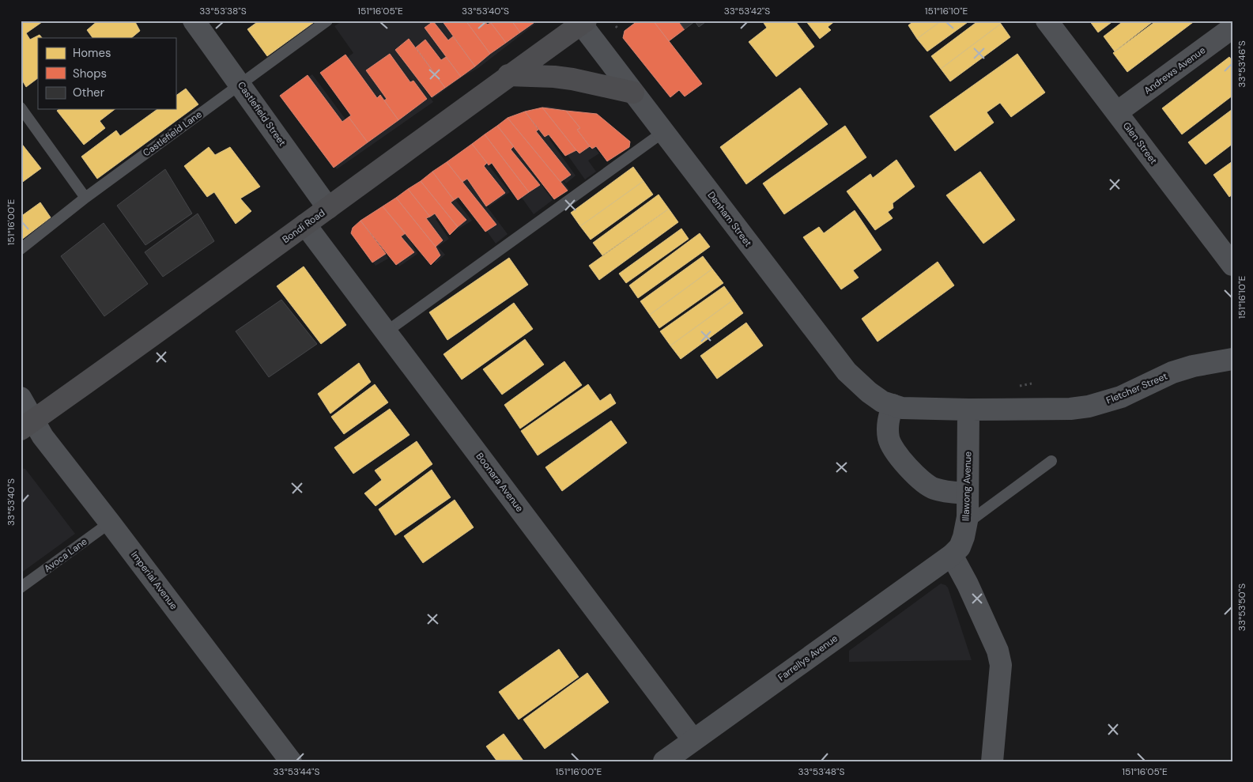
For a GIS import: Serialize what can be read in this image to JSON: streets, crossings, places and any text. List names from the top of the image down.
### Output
{
  "streets": {
    "main road": ["Bondi Road"],
    "street": [
      "Andrews Avenue",
      "Castlefield Street",
      "Glen Street",
      "Denham Street",
      "Fletcher Street",
      "Boonara Avenue",
      "Illawong Avenue",
      "Imperial Avenue",
      "Farrellys Avenue"
    ],
    "lane": ["Castlefield Lane", "Avoca Lane"]
  },
  "crossings": [
    ["Andrews Avenue", "Glen Street"],
    ["Castlefield Street", "Castlefield Lane"],
    ["Castlefield Street", "Bondi Road"],
    ["Denham Street", "Bondi Road"],
    ["Denham Street", "Fletcher Street"],
    ["Denham Street", "Illawong Avenue"],
    ["Bondi Road", "Boonara Avenue"],
    ["Bondi Road", "Imperial Avenue"],
    ["Fletcher Street", "Illawong Avenue"],
    ["Boonara Avenue", "Farrellys Avenue"],
    ["Illawong Avenue", "Farrellys Avenue"],
    ["Avoca Lane", "Imperial Avenue"]
  ],
  "legend": ["Homes", "Shops", "Other"],
  "coordinates": [
    "33°53'38\"S",
    "151°16'05\"E",
    "33°53'40\"S",
    "33°53'42\"S",
    "151°16'10\"E",
    "33°53'46\"S",
    "151°16'00\"E",
    "33°53'50\"S",
    "33°53'44\"S",
    "33°53'48\"S"
  ]
}
